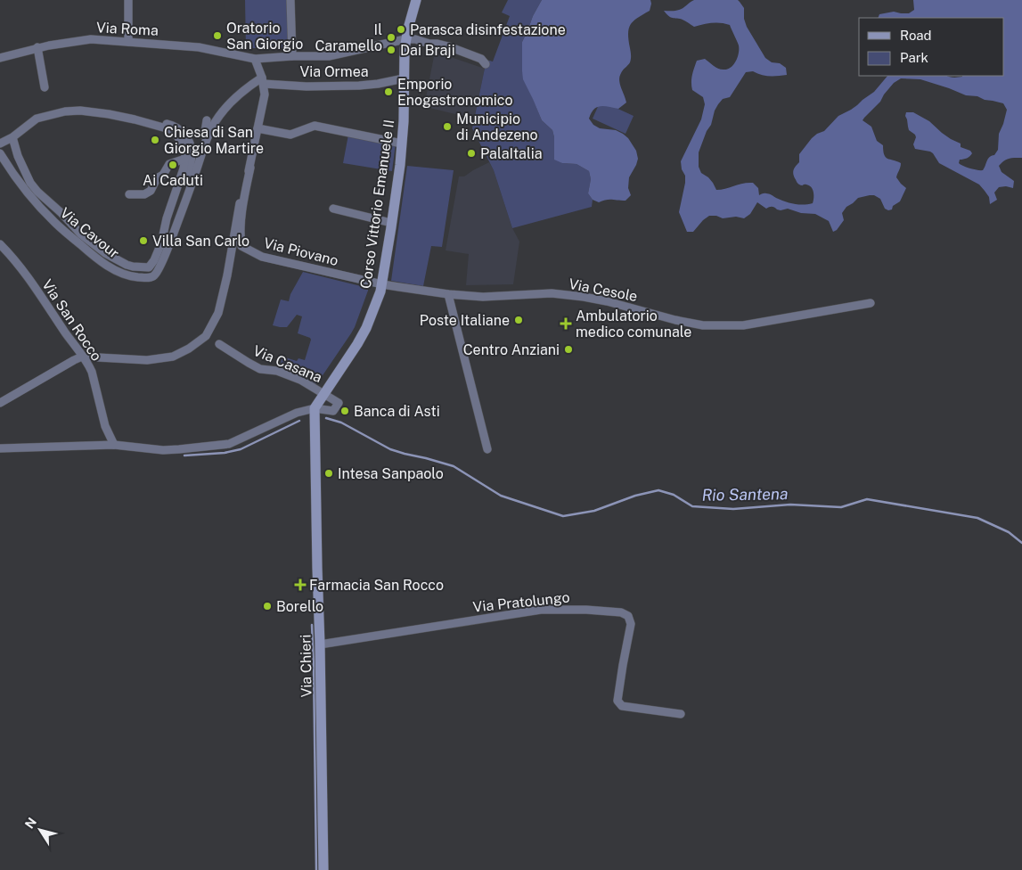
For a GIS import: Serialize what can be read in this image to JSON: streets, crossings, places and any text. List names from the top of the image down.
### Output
{
  "streets": {
    "main road": ["Corso Vittorio Emanuele II", "Via Chieri"],
    "street": [
      "Via Roma",
      "Via Ormea",
      "Via Cavour",
      "Via Piovano",
      "Via Cesole",
      "Via San Rocco",
      "Via Casana",
      "Via Pratolungo"
    ]
  },
  "crossings": [
    ["Via Roma", "Corso Vittorio Emanuele II"],
    ["Via Ormea", "Corso Vittorio Emanuele II"],
    ["Via Ormea", "Via Cavour"],
    ["Corso Vittorio Emanuele II", "Via Piovano"],
    ["Corso Vittorio Emanuele II", "Via Cesole"],
    ["Corso Vittorio Emanuele II", "Via Casana"],
    ["Corso Vittorio Emanuele II", "Via Chieri"],
    ["Via Piovano", "Via Cesole"],
    ["Via Casana", "Via Chieri"],
    ["Via Pratolungo", "Via Chieri"]
  ],
  "water": ["Rio Santena"],
  "places": {
    "other": [
      "Parasca disinfestazione",
      "Oratorio San Giorgio",
      "Il Caramello",
      "Dai Braji",
      "Emporio Enogastronomico",
      "Municipio di Andezeno",
      "Chiesa di San Giorgio Martire",
      "PalaItalia",
      "Ai Caduti",
      "Villa San Carlo",
      "Poste Italiane",
      "Centro Anziani",
      "Banca di Asti",
      "Intesa Sanpaolo",
      "Borello"
    ],
    "health": ["Ambulatorio medico comunale", "Farmacia San Rocco"]
  },
  "legend": ["Road", "Park"],
  "north": "top left"
}
